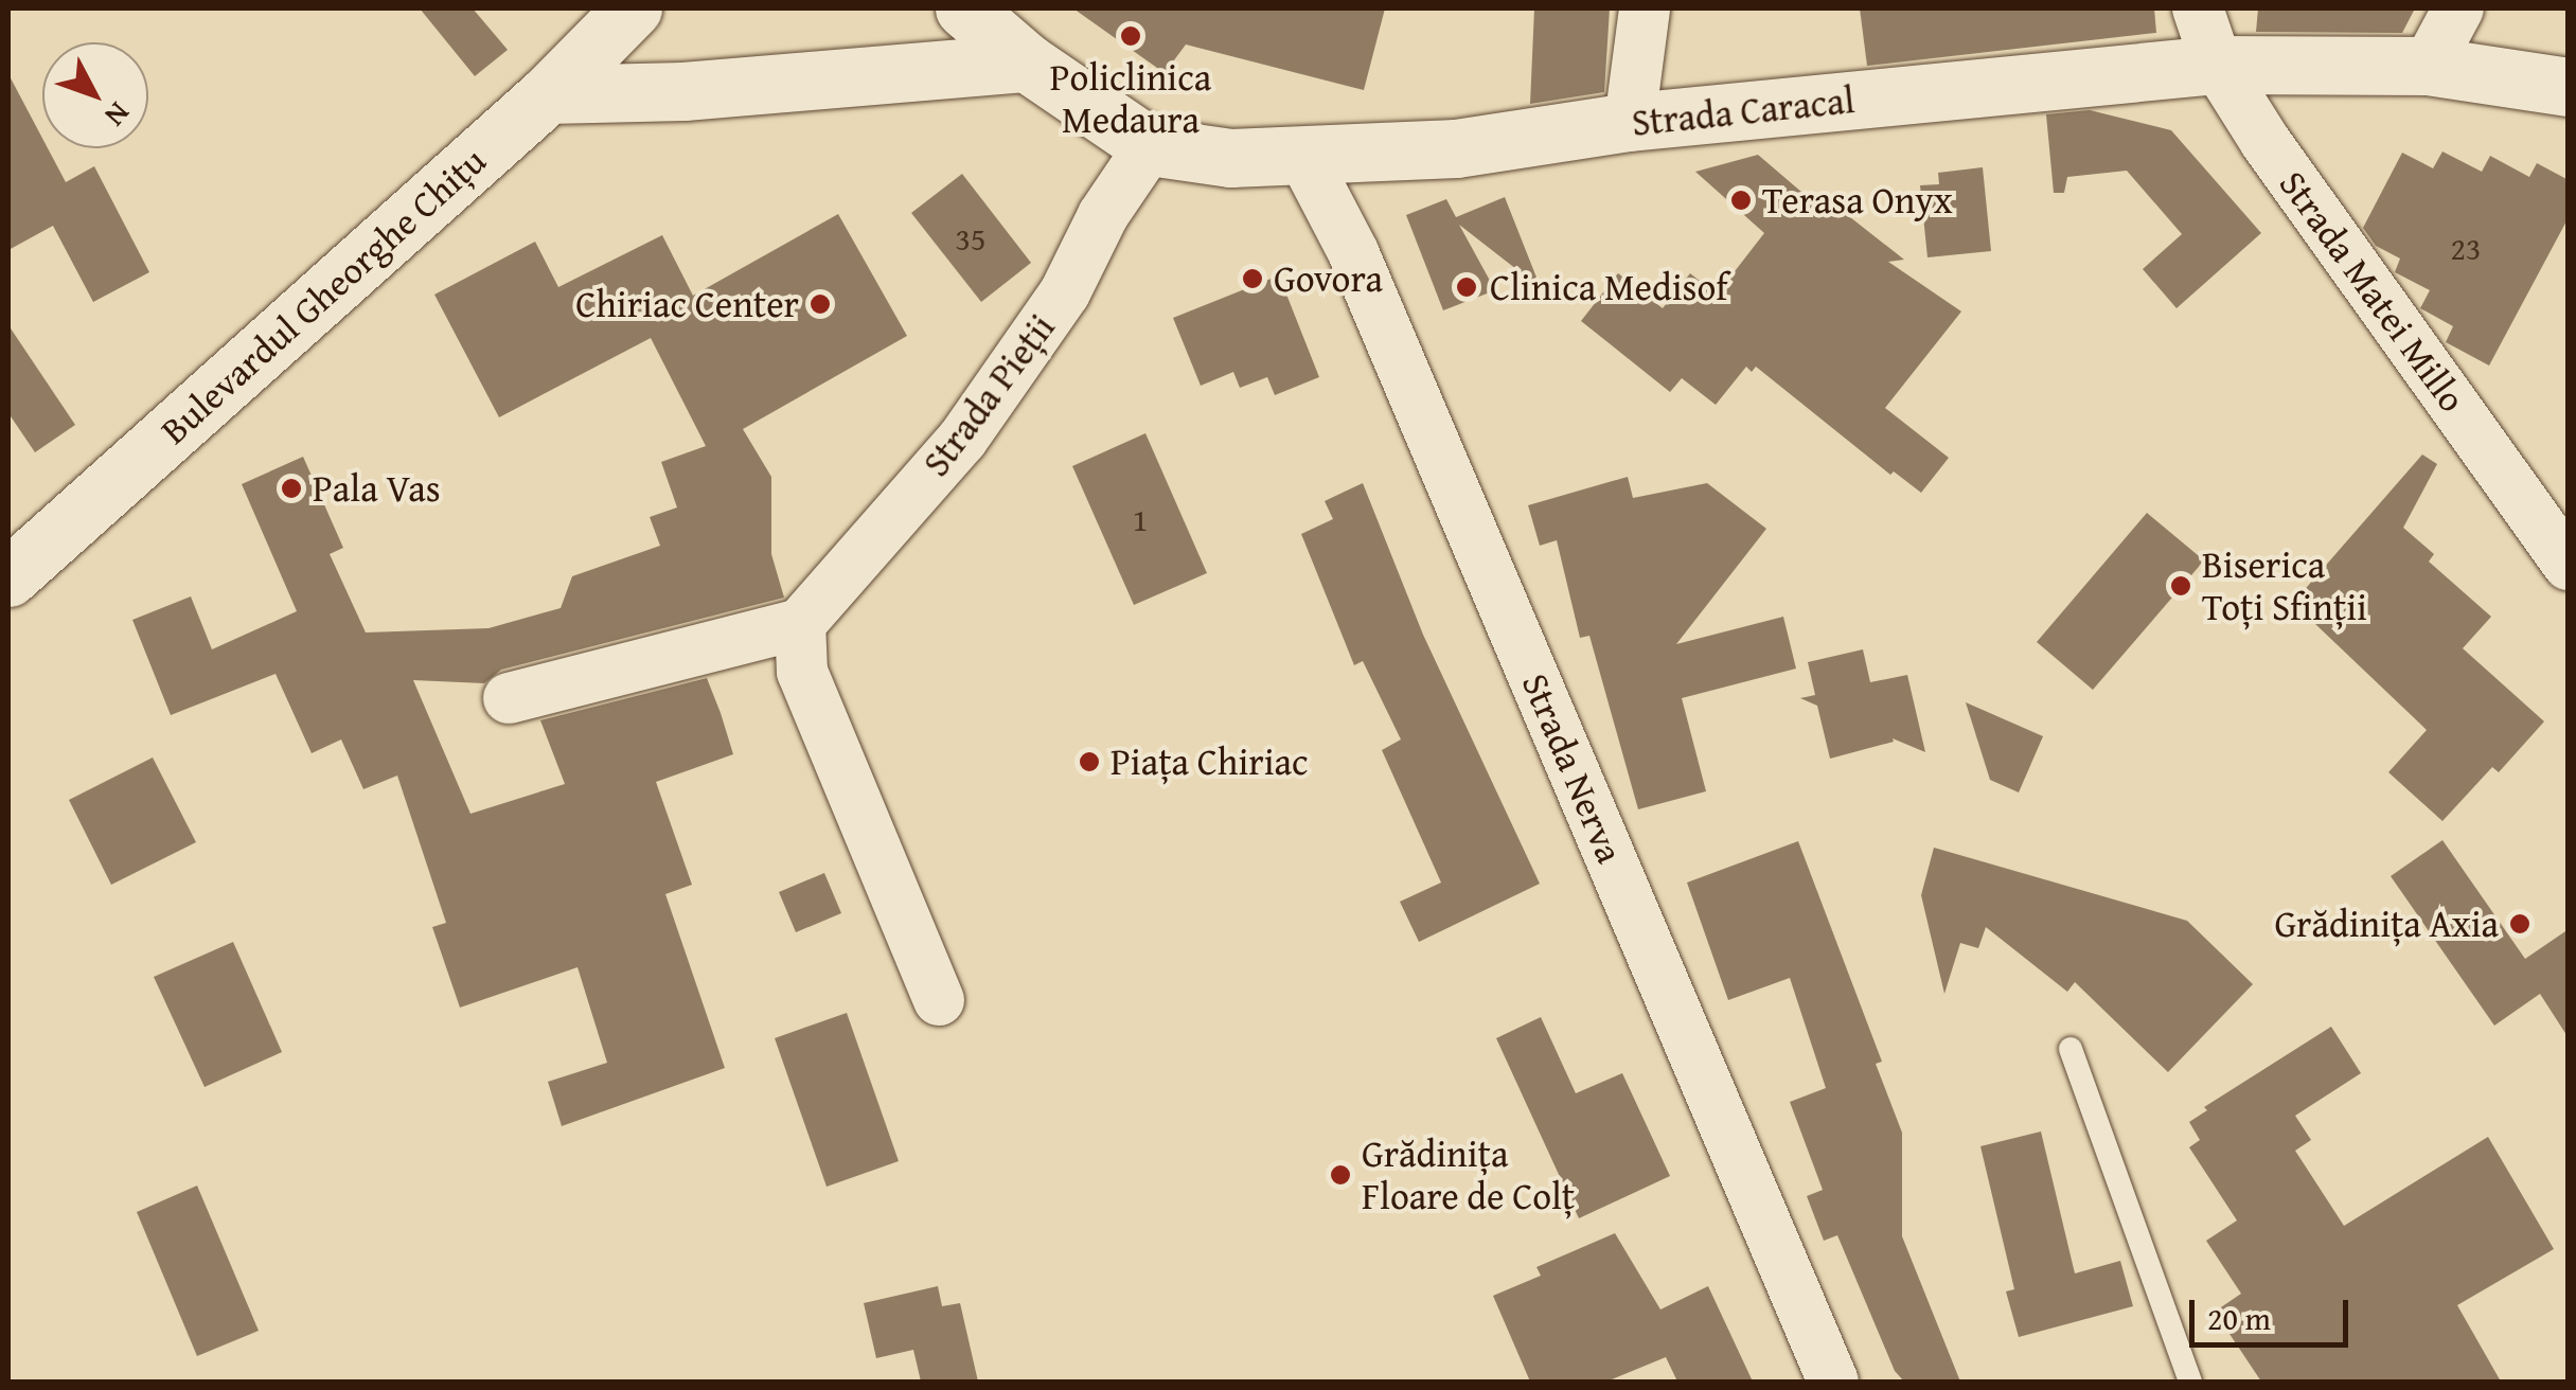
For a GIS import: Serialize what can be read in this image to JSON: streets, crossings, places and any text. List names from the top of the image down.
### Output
{
  "streets": {
    "main road": ["Strada Caracal", "Bulevardul Gheorghe Chițu"],
    "street": ["Strada Matei Millo", "Strada Pieții", "Strada Nerva"]
  },
  "crossings": [
    ["Strada Caracal", "Strada Matei Millo"],
    ["Strada Caracal", "Strada Pieții"],
    ["Strada Caracal", "Strada Nerva"]
  ],
  "places": [
    "Policlinica Medaura",
    "Terasa Onyx",
    "Govora",
    "Clinica Medisof",
    "Chiriac Center",
    "Pala Vas",
    "Biserica Toți Sfinții",
    "Piața Chiriac",
    "Grădinița Axia",
    "Grădinița Floare de Colț"
  ],
  "house_numbers": ["35", "23", "1"],
  "scale_bar": "20 m",
  "north": "bottom right"
}
